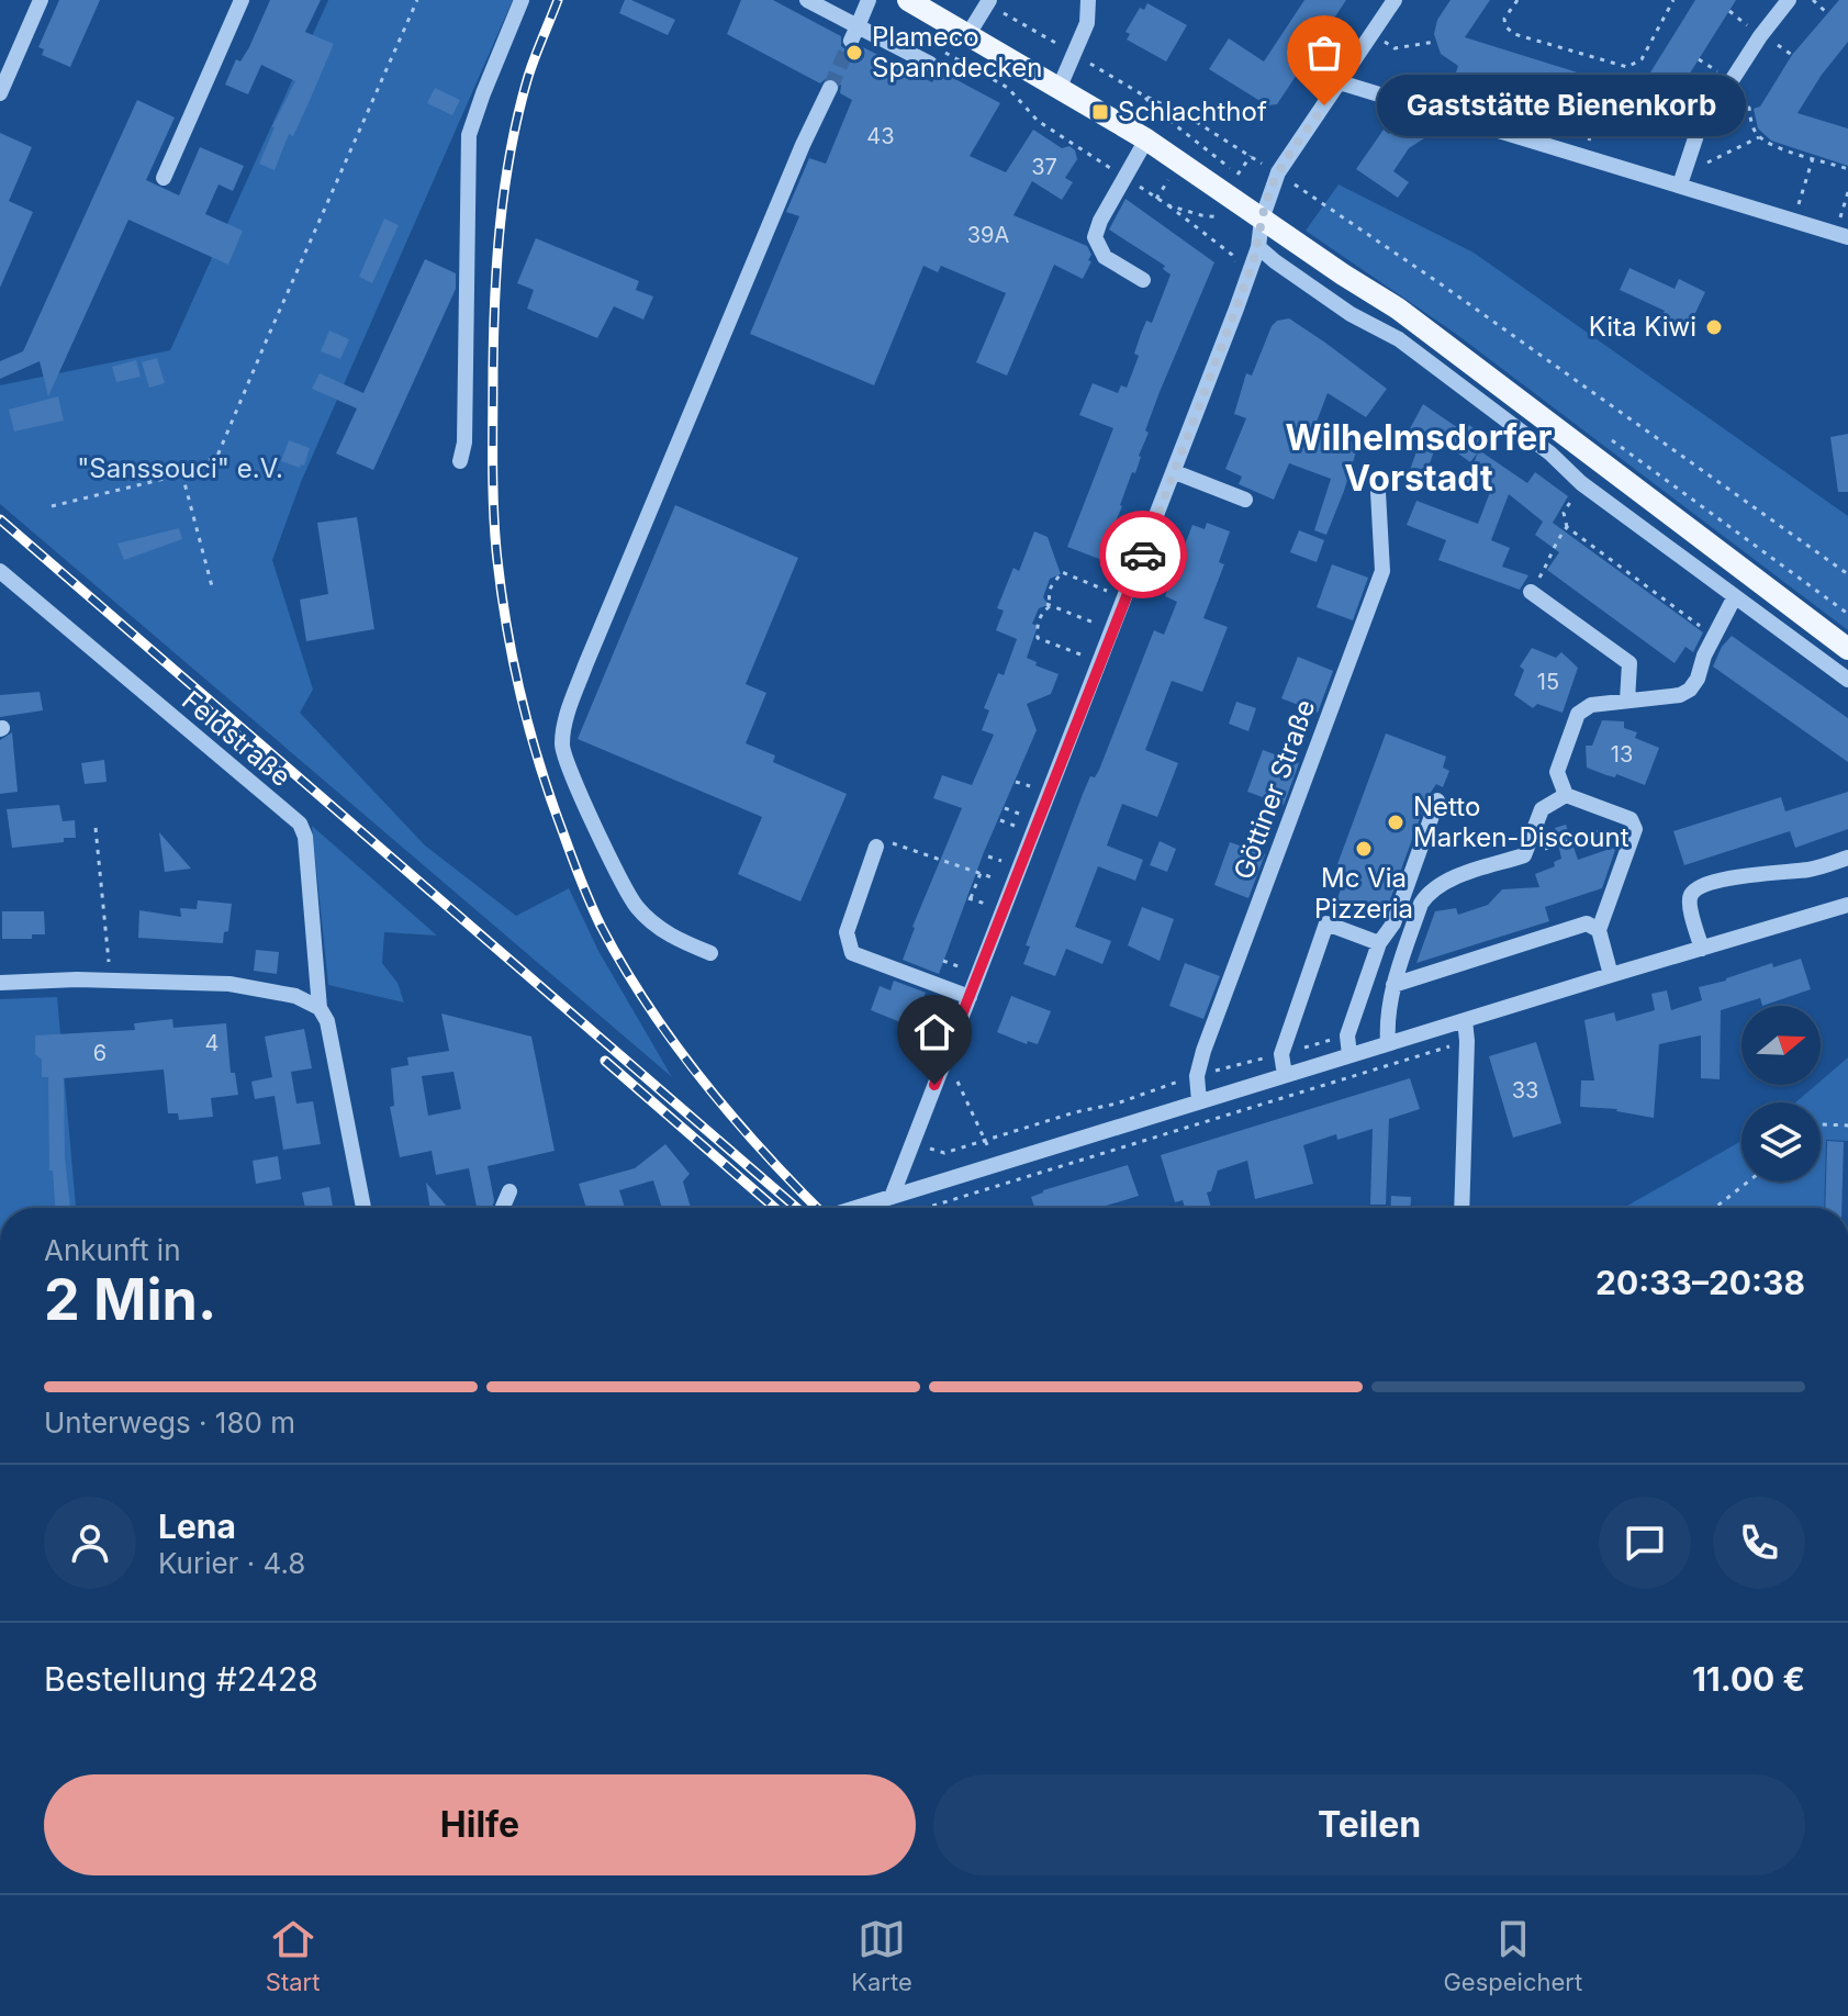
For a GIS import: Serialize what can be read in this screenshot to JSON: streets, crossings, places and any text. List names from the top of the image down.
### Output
{
  "streets": {
    "street": ["Feldstraße", "Göttiner Straße"]
  },
  "districts": ["Wilhelmsdorfer Vorstadt"],
  "parks": ["\"Sanssouci\" e.V."],
  "places": {
    "other": [
      "Plameco Spanndecken",
      "Gaststätte Bienenkorb",
      "Kita Kiwi",
      "Netto Marken-Discount",
      "Mc Via Pizzeria"
    ],
    "transit": ["Schlachthof"]
  },
  "house_numbers": [
    "43",
    "37",
    "39A",
    "15",
    "13",
    "4",
    "6",
    "33"
  ],
  "north": "right",
  "page": {
    "bubble": "Gaststätte Bienenkorb",
    "heading": ["2 Min.", "Ankunft in", "20:33–20:38"],
    "panel": [
      "Lena",
      "Kurier · 4.8",
      "Bestellung #2428",
      "11.00 €"
    ],
    "bar": "Unterwegs · 180 m",
    "buttons": ["Hilfe", "Teilen"],
    "tabs": ["Start", "Karte", "Gespeichert"]
  }
}
